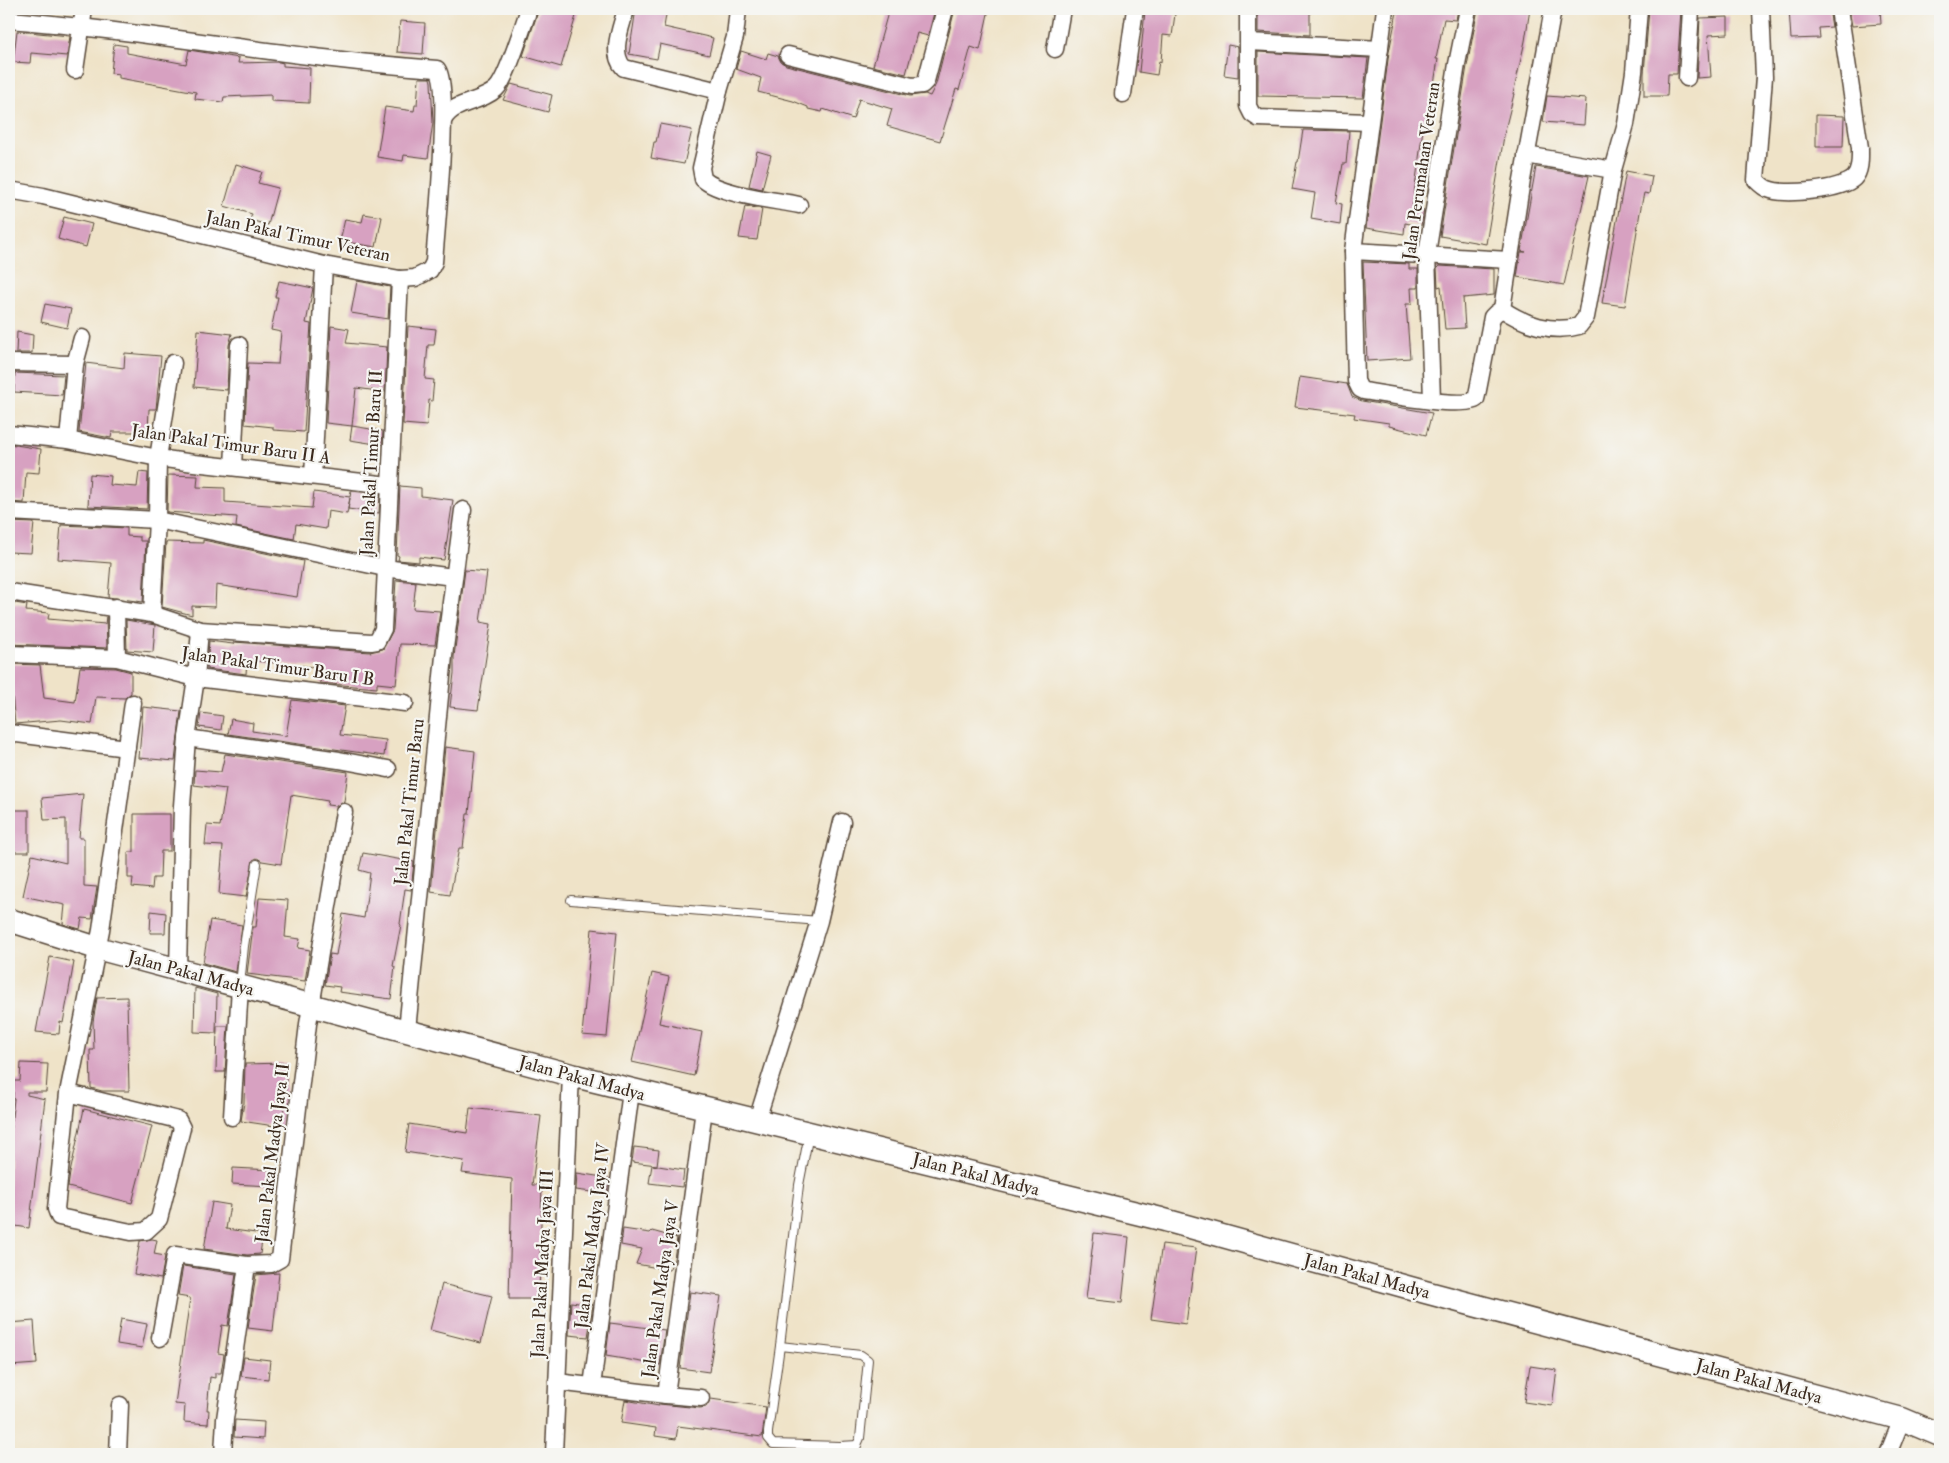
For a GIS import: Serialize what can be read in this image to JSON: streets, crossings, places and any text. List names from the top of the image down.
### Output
{
  "streets": {
    "street": [
      "Jalan Perumahan Veteran",
      "Jalan Pakal Timur Veteran",
      "Jalan Pakal Timur Baru II A",
      "Jalan Pakal Timur Baru II",
      "Jalan Pakal Timur Baru I B",
      "Jalan Pakal Timur Baru",
      "Jalan Pakal Madya",
      "Jalan Pakal Madya Jaya II",
      "Jalan Pakal Madya Jaya IV",
      "Jalan Pakal Madya Jaya III",
      "Jalan Pakal Madya Jaya V"
    ]
  },
  "crossings": [
    ["Jalan Pakal Timur Veteran", "Jalan Pakal Timur Baru II"],
    ["Jalan Pakal Timur Baru II A", "Jalan Pakal Timur Baru II"],
    ["Jalan Pakal Timur Baru", "Jalan Pakal Madya"],
    ["Jalan Pakal Madya", "Jalan Pakal Madya Jaya II"],
    ["Jalan Pakal Madya", "Jalan Pakal Madya Jaya IV"],
    ["Jalan Pakal Madya", "Jalan Pakal Madya Jaya III"],
    ["Jalan Pakal Madya", "Jalan Pakal Madya Jaya V"],
    ["Jalan Pakal Madya Jaya IV", "Jalan Pakal Madya Jaya V"],
    ["Jalan Pakal Madya Jaya III", "Jalan Pakal Madya Jaya V"]
  ]
}
